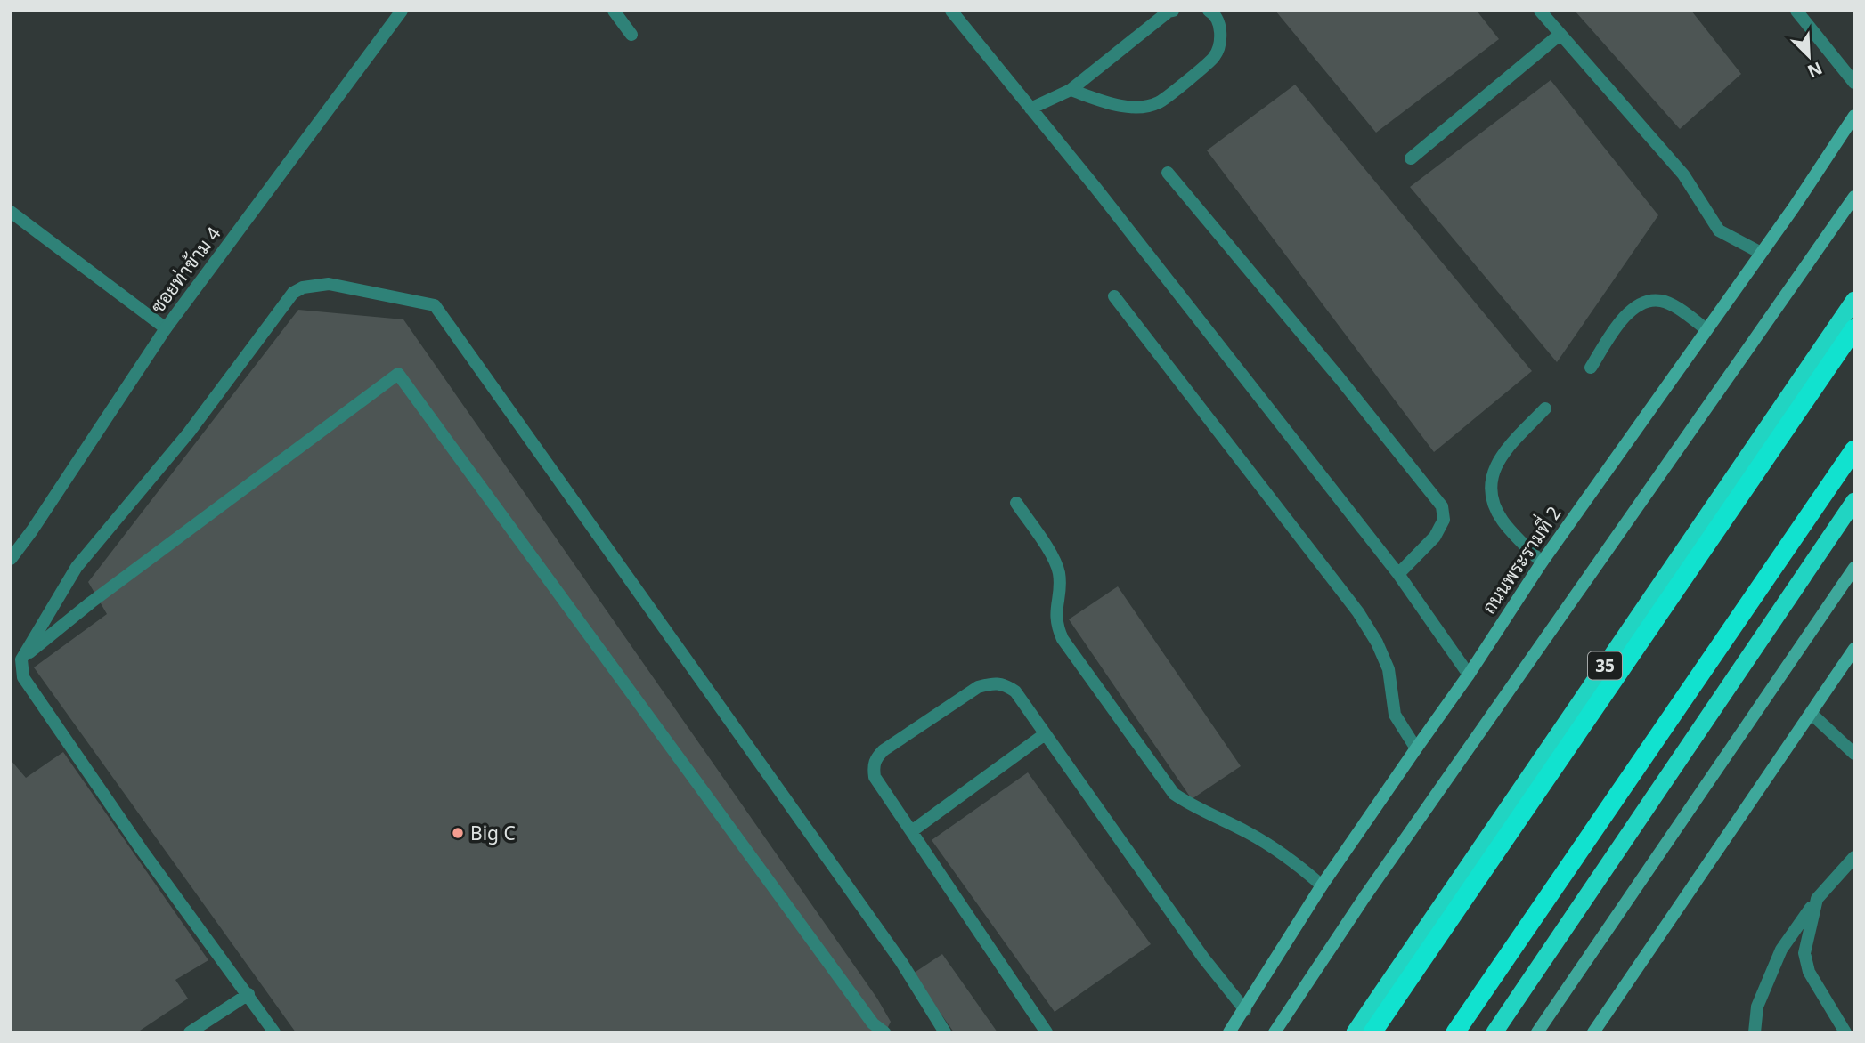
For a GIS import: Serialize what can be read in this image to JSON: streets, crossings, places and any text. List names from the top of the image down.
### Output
{
  "streets": {
    "highway": ["35"],
    "main road": ["ถนนพระรามที่ 2"],
    "street": ["ซอยท่าข้าม 4"]
  },
  "places": ["Big C"],
  "north": "bottom right"
}
